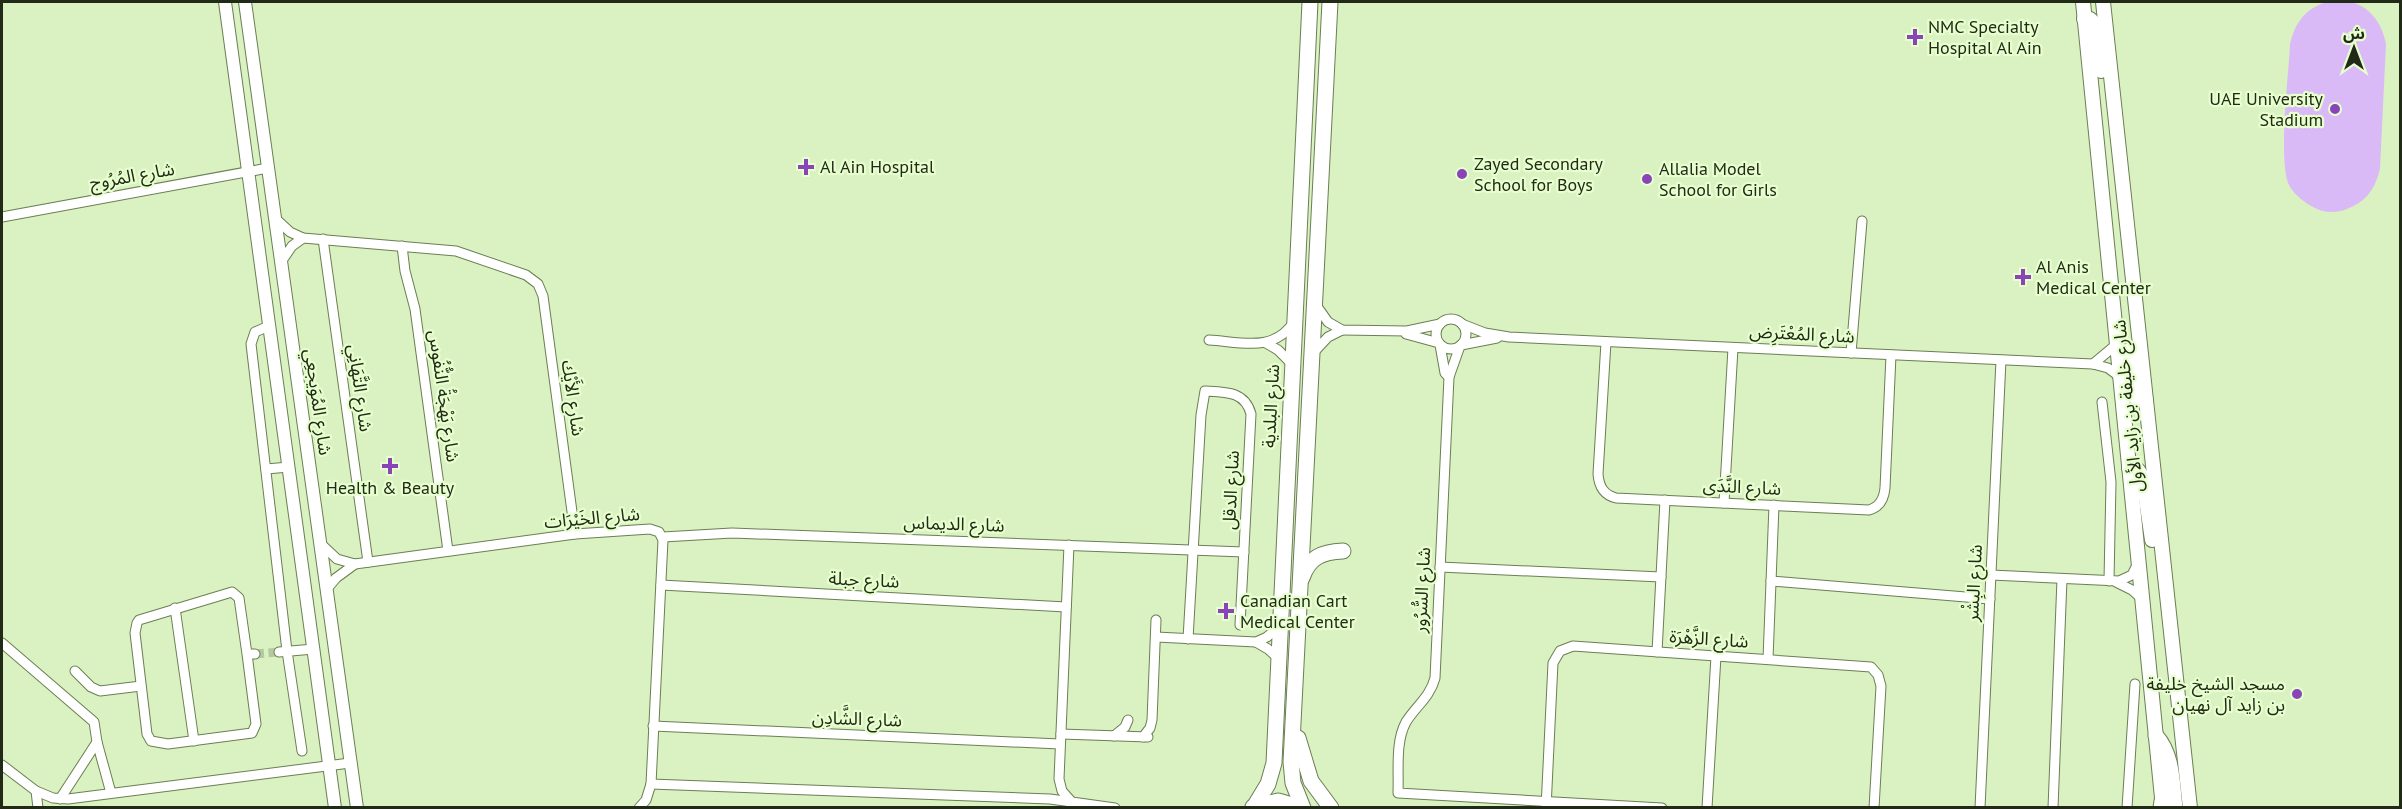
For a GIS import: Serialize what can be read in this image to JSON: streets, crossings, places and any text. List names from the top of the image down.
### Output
{
  "streets": {
    "main road": ["شارع البلدية", "شارع خليفة بن زايد الأول"],
    "street": [
      "شارع المُرُوج",
      "شارع المُعْتَرِض",
      "شارع التَّهَانِي",
      "شارع بَهْجَةُ النُّفُوس",
      "شارع الأَيْك",
      "شارع المُوَيجعِي",
      "شارع النَّدَى",
      "شارع الدقل",
      "شارع الخَيْرَات",
      "شارع الديماس",
      "شارع جبلة",
      "شارع البِشْر",
      "شارع السُّرُور",
      "شارع الزَّهْرَة",
      "شارع الشَّادِن"
    ]
  },
  "crossings": [
    ["شارع المُرُوج", "شارع المُوَيجعِي"],
    ["شارع المُعْتَرِض", "شارع خليفة بن زايد الأول"],
    ["شارع المُعْتَرِض", "شارع النَّدَى"],
    ["شارع المُعْتَرِض", "شارع البِشْر"],
    ["شارع المُعْتَرِض", "شارع السُّرُور"],
    ["شارع التَّهَانِي", "شارع الخَيْرَات"],
    ["شارع بَهْجَةُ النُّفُوس", "شارع الأَيْك"],
    ["شارع بَهْجَةُ النُّفُوس", "شارع الخَيْرَات"],
    ["شارع الأَيْك", "شارع الخَيْرَات"],
    ["شارع الدقل", "شارع الديماس"],
    ["شارع الخَيْرَات", "شارع الديماس"],
    ["شارع الخَيْرَات", "شارع جبلة"],
    ["شارع الخَيْرَات", "شارع الشَّادِن"],
    ["شارع السُّرُور", "شارع الزَّهْرَة"]
  ],
  "places": {
    "health": [
      "NMC Specialty Hospital Al Ain",
      "Al Ain Hospital",
      "Al Anis Medical Center",
      "Health & Beauty",
      "Canadian Cart Medical Center"
    ],
    "other": [
      "UAE University Stadium",
      "Zayed Secondary School for Boys",
      "Allalia Model School for Girls",
      "مسجد الشيخ خليفة بن زايد آل نهيان"
    ]
  },
  "north": "top"
}
